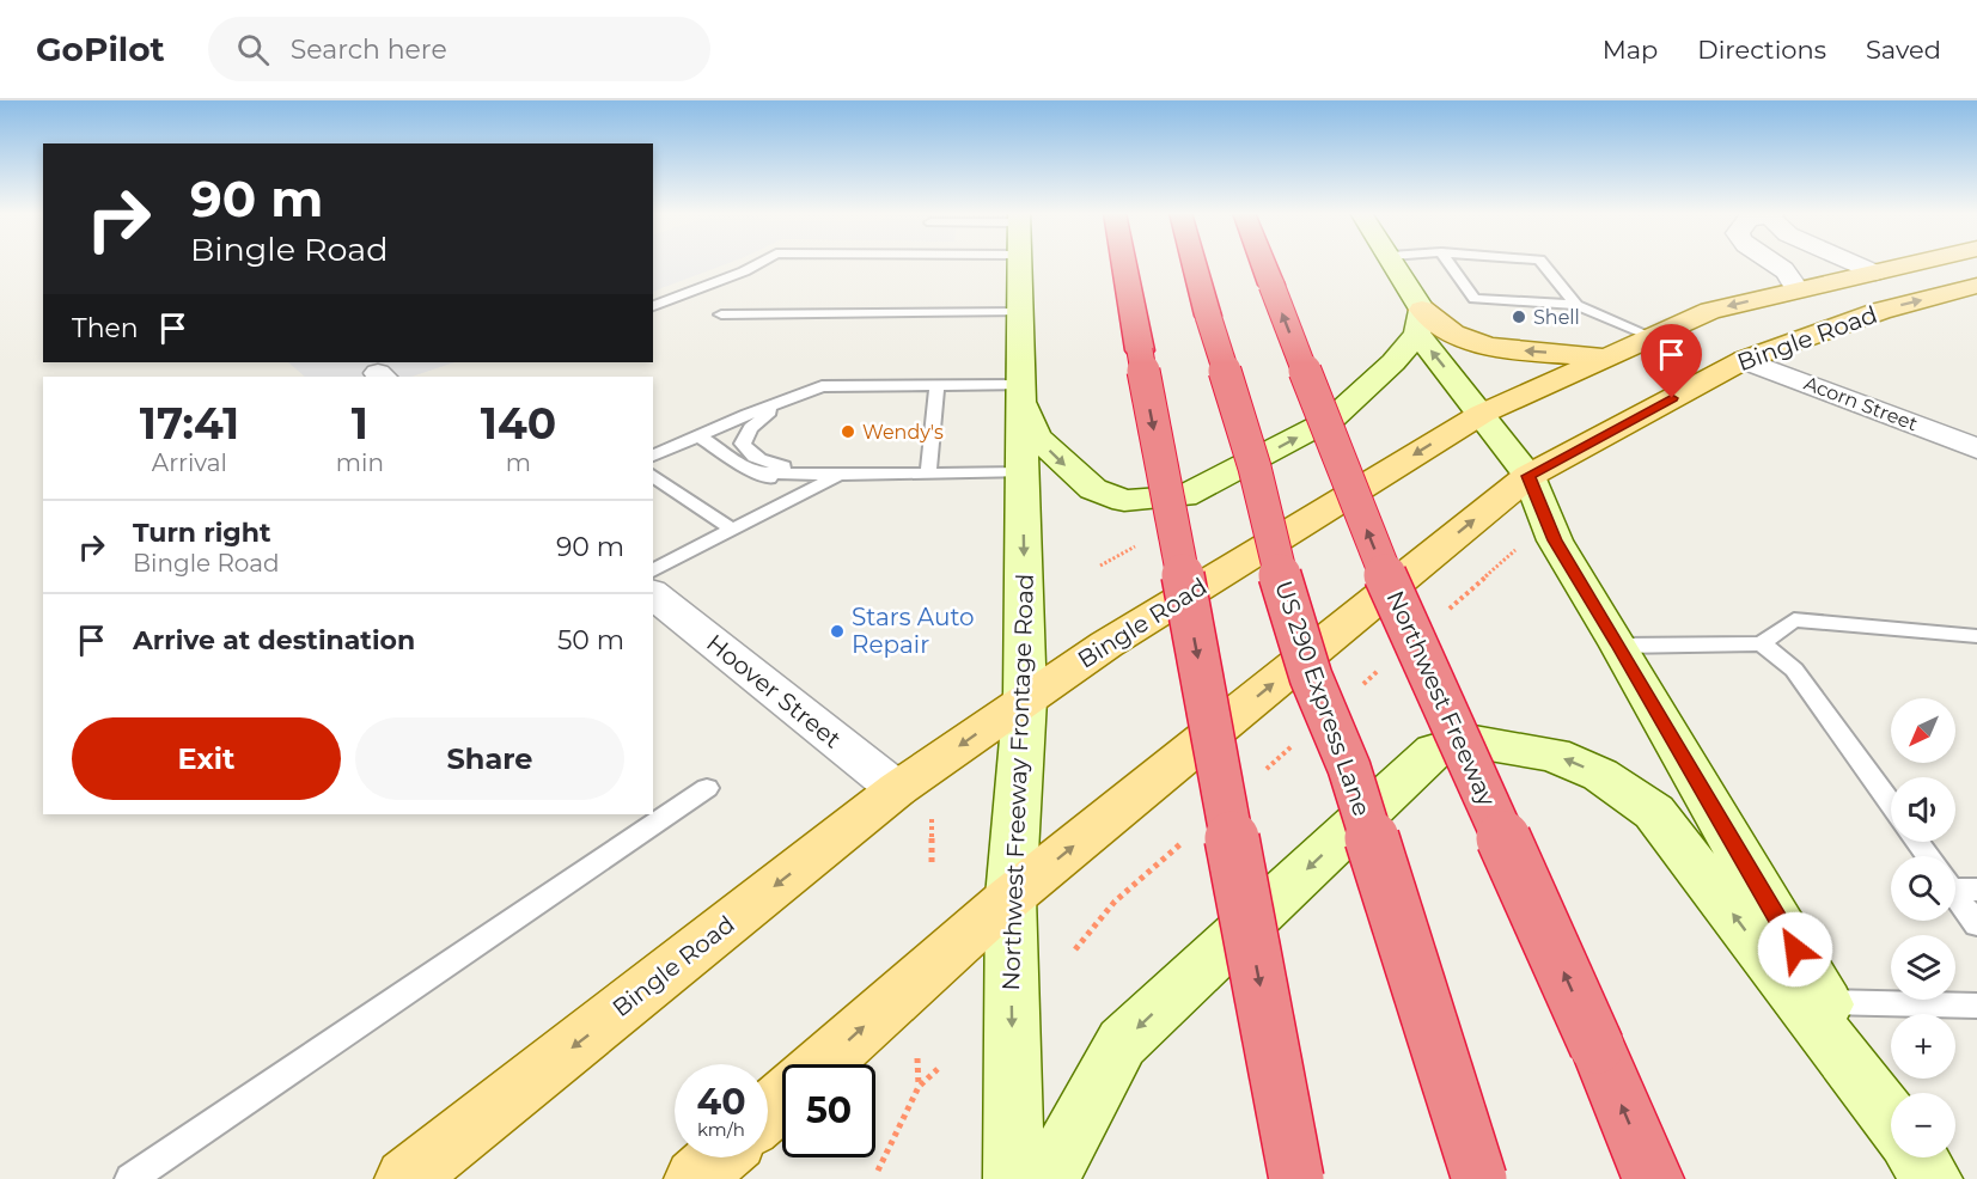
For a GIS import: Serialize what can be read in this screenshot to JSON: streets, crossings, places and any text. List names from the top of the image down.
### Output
{
  "streets": {
    "highway": ["US 290 Express Lane", "Northwest Freeway"],
    "main road": ["Bingle Road", "Northwest Freeway Frontage Road"],
    "street": ["Acorn Street", "Hoover Street"]
  },
  "crossings": [
    ["Bingle Road", "Acorn Street"],
    ["Bingle Road", "Hoover Street"],
    ["Bingle Road", "Northwest Freeway Frontage Road"]
  ],
  "one_way": ["Northwest Freeway Frontage Road"],
  "places": ["Shell", "Wendy's", "Stars Auto Repair"],
  "north": "bottom left",
  "page": {
    "header": "GoPilot",
    "search": "Search here",
    "nav": ["Map", "Directions", "Saved"],
    "turn": ["90 m", "Bingle Road"],
    "then": "Then",
    "eta": [
      "17:41",
      "Arrival",
      "1",
      "min",
      "140",
      "m"
    ],
    "list": [
      {
        "name": "Turn right",
        "note": "Bingle Road",
        "value": "90 m"
      },
      {
        "name": "Arrive at destination",
        "value": "50 m"
      }
    ],
    "map_buttons": ["+", "−"],
    "buttons": ["Exit", "Share"],
    "speed": "40 km/h",
    "limit": "50"
  }
}
